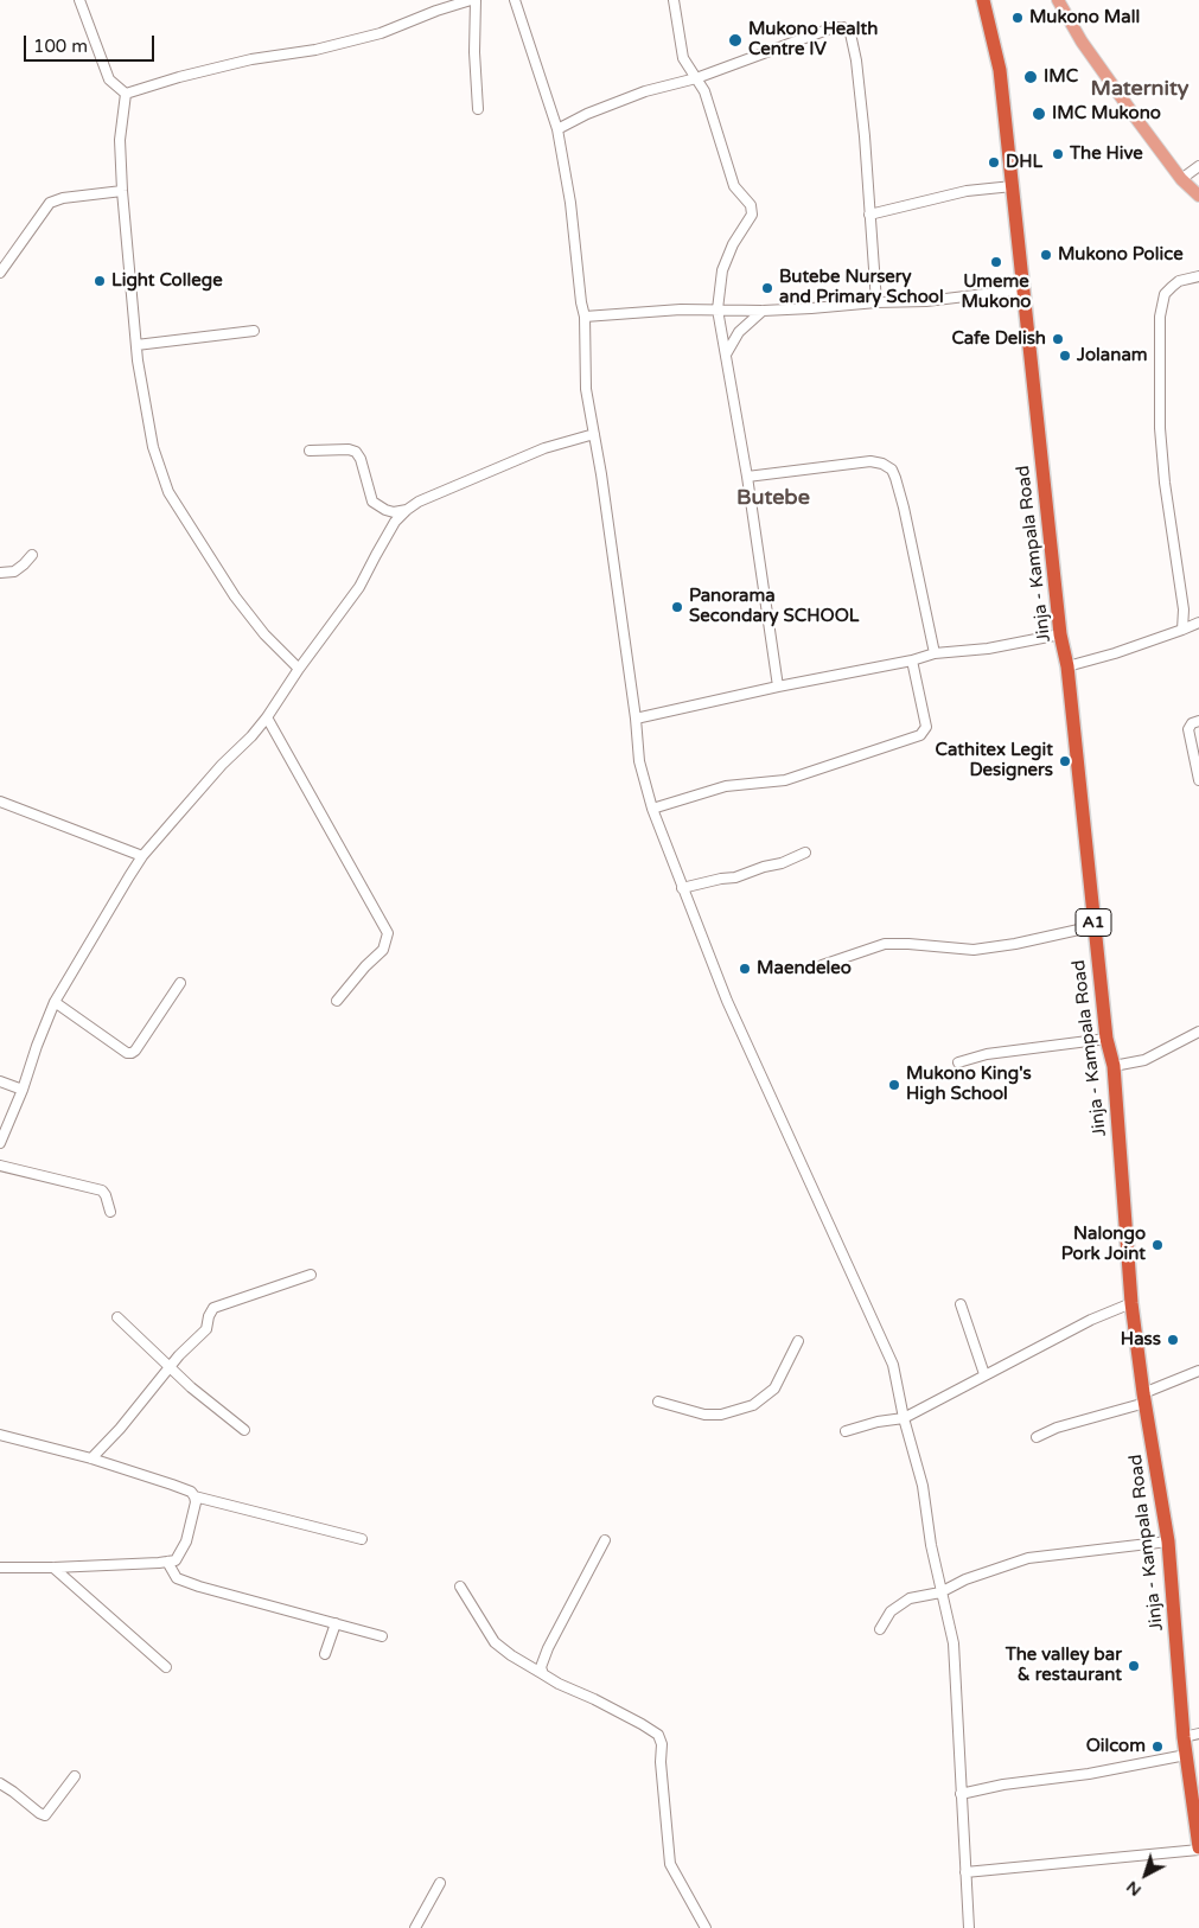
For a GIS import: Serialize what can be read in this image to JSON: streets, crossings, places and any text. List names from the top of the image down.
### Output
{
  "streets": {
    "highway": ["Jinja - Kampala Road", "A1"]
  },
  "districts": ["Maternity", "Butebe"],
  "places": [
    "Mukono Mall",
    "Mukono Health Centre IV",
    "IMC",
    "IMC Mukono",
    "The Hive",
    "DHL",
    "Mukono Police",
    "Umeme Mukono",
    "Light College",
    "Butebe Nursery and Primary School",
    "Cafe Delish",
    "Jolanam",
    "Panorama Secondary SCHOOL",
    "Cathitex Legit Designers",
    "Maendeleo",
    "Mukono King's High School",
    "Nalongo Pork Joint",
    "Hass",
    "The valley bar & restaurant",
    "Oilcom"
  ],
  "scale_bar": "100 m",
  "north": "bottom left"
}
